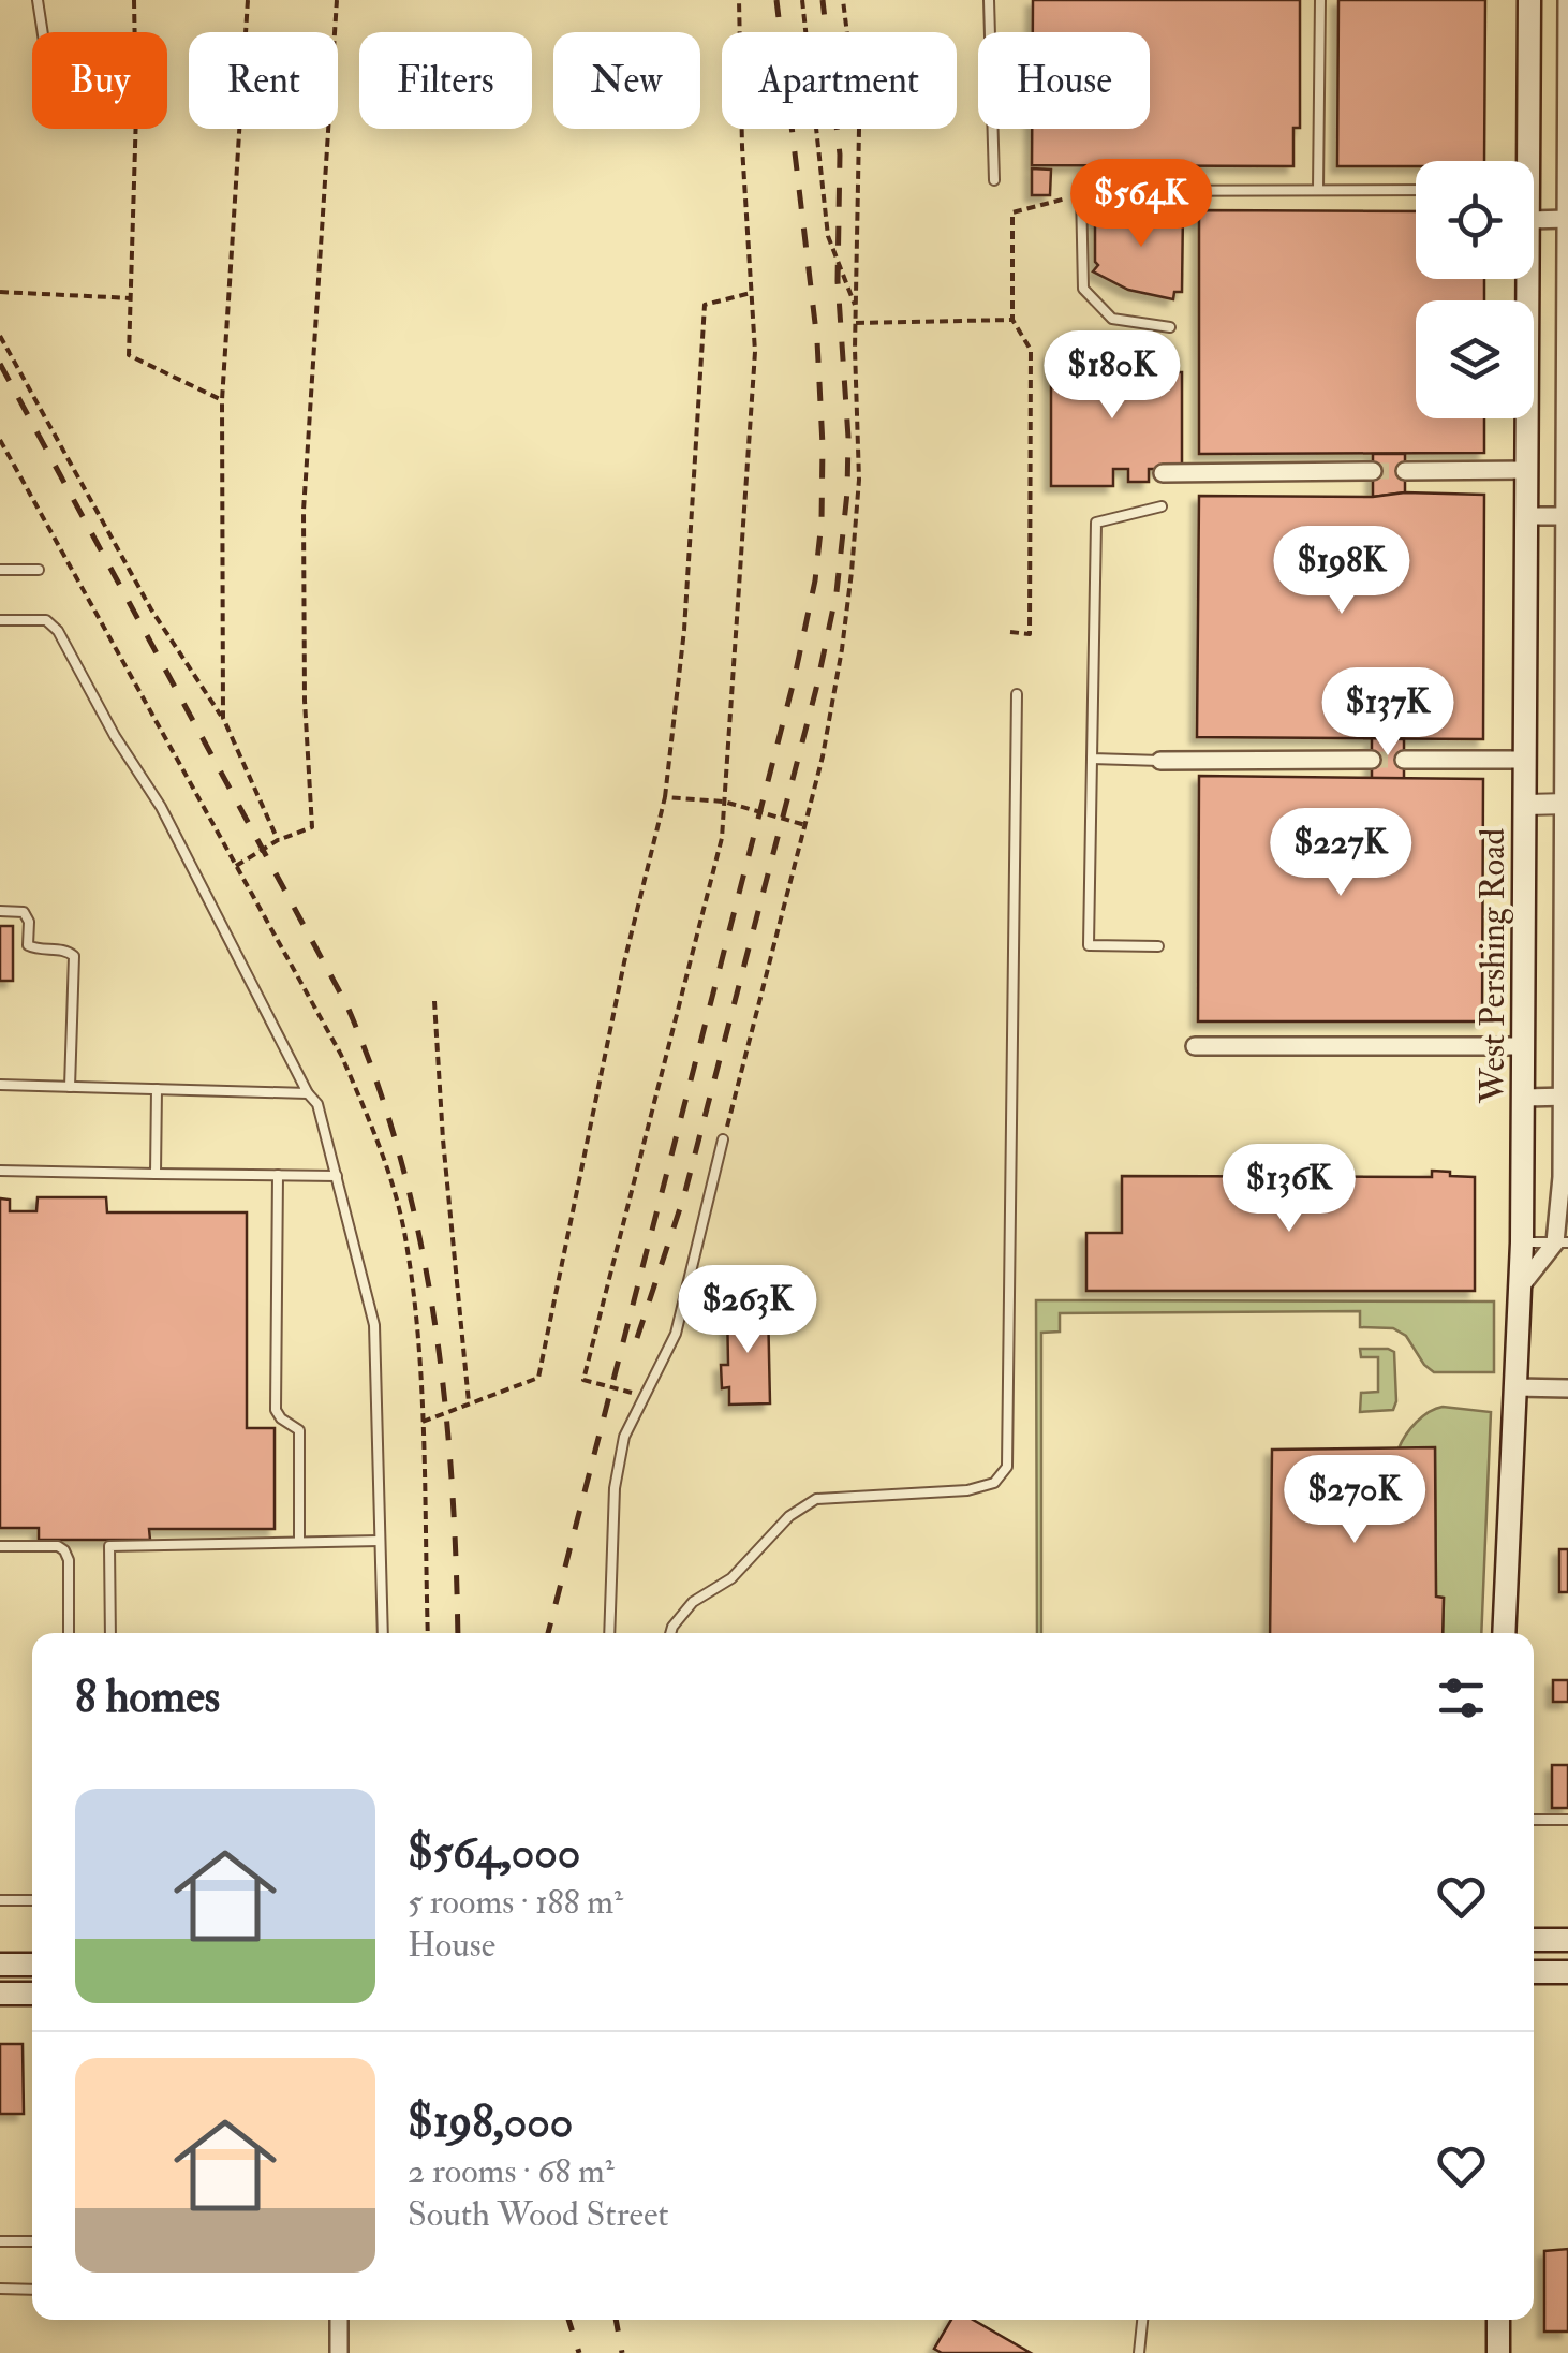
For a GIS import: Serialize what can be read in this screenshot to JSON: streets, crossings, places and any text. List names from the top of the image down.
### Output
{
  "streets": {
    "main road": ["West Pershing Road"]
  },
  "page": {
    "chip": [
      "Buy",
      "Rent",
      "Filters",
      "New",
      "Apartment",
      "House"
    ],
    "price": [
      "$564K",
      "$180K",
      "$198K",
      "$137K",
      "$227K",
      "$136K",
      "$263K",
      "$270K"
    ],
    "heading": "8 homes",
    "list": [
      {
        "name": "$564,000",
        "note": "5 rooms · 188 m² · House"
      },
      {
        "name": "$198,000",
        "note": "2 rooms · 68 m² · South Wood Street"
      }
    ]
  }
}
